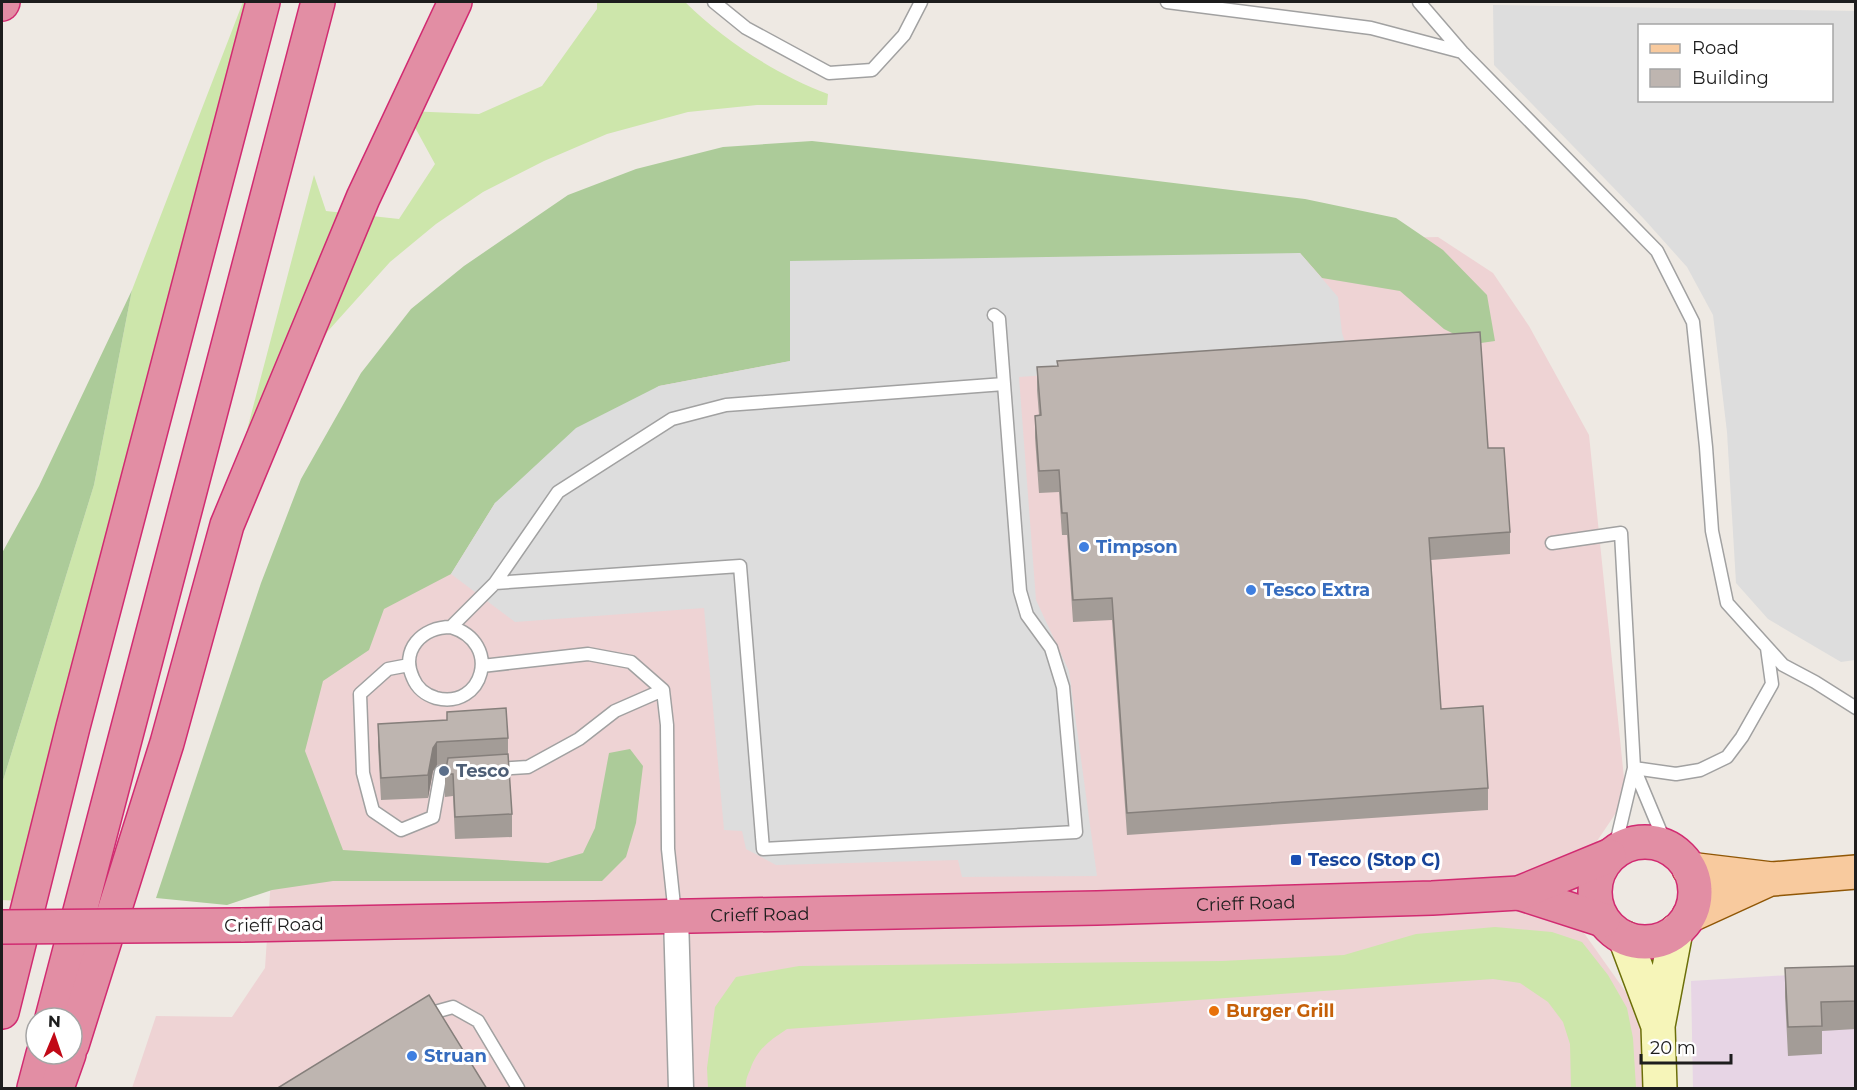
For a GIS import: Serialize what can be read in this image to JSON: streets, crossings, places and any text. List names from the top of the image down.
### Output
{
  "streets": {
    "highway": ["Crieff Road"]
  },
  "places": {
    "other": [
      "Timpson",
      "Tesco Extra",
      "Tesco",
      "Burger Grill",
      "Struan"
    ],
    "transit": ["Tesco (Stop C)"]
  },
  "legend": ["Road", "Building"],
  "scale_bar": "20 m",
  "north": "top"
}
